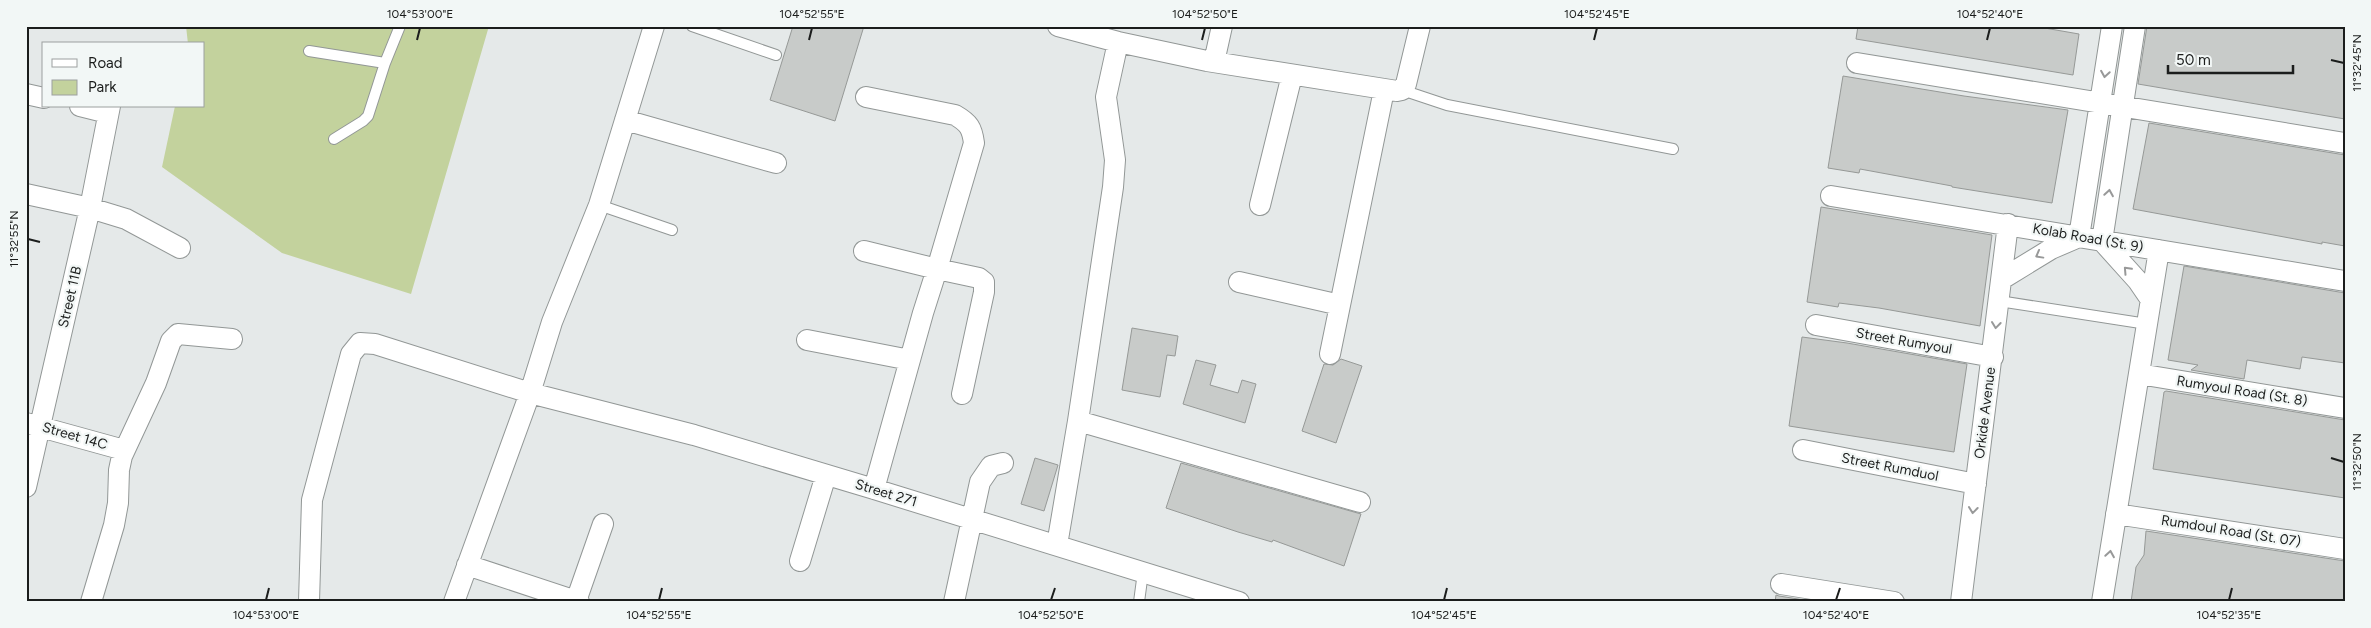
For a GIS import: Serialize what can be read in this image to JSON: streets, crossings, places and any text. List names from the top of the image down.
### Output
{
  "streets": {
    "street": [
      "Kolab Road (St. 9)",
      "Street 11B",
      "Street Rumyoul",
      "Rumyoul Road (St. 8)",
      "Orkide Avenue",
      "Street 14C",
      "Street Rumduol",
      "Street 271",
      "Rumdoul Road (St. 07)"
    ]
  },
  "crossings": [
    ["Kolab Road (St. 9)", "Orkide Avenue"],
    ["Street 11B", "Street 14C"],
    ["Street Rumyoul", "Orkide Avenue"],
    ["Orkide Avenue", "Street Rumduol"]
  ],
  "legend": ["Road", "Park"],
  "scale_bar": "50 m",
  "coordinates": [
    "104°53'00\"E",
    "104°52'55\"E",
    "104°52'50\"E",
    "104°52'45\"E",
    "104°52'40\"E",
    "11°32'45\"N",
    "11°32'55\"N",
    "11°32'50\"N",
    "104°52'35\"E"
  ]
}
